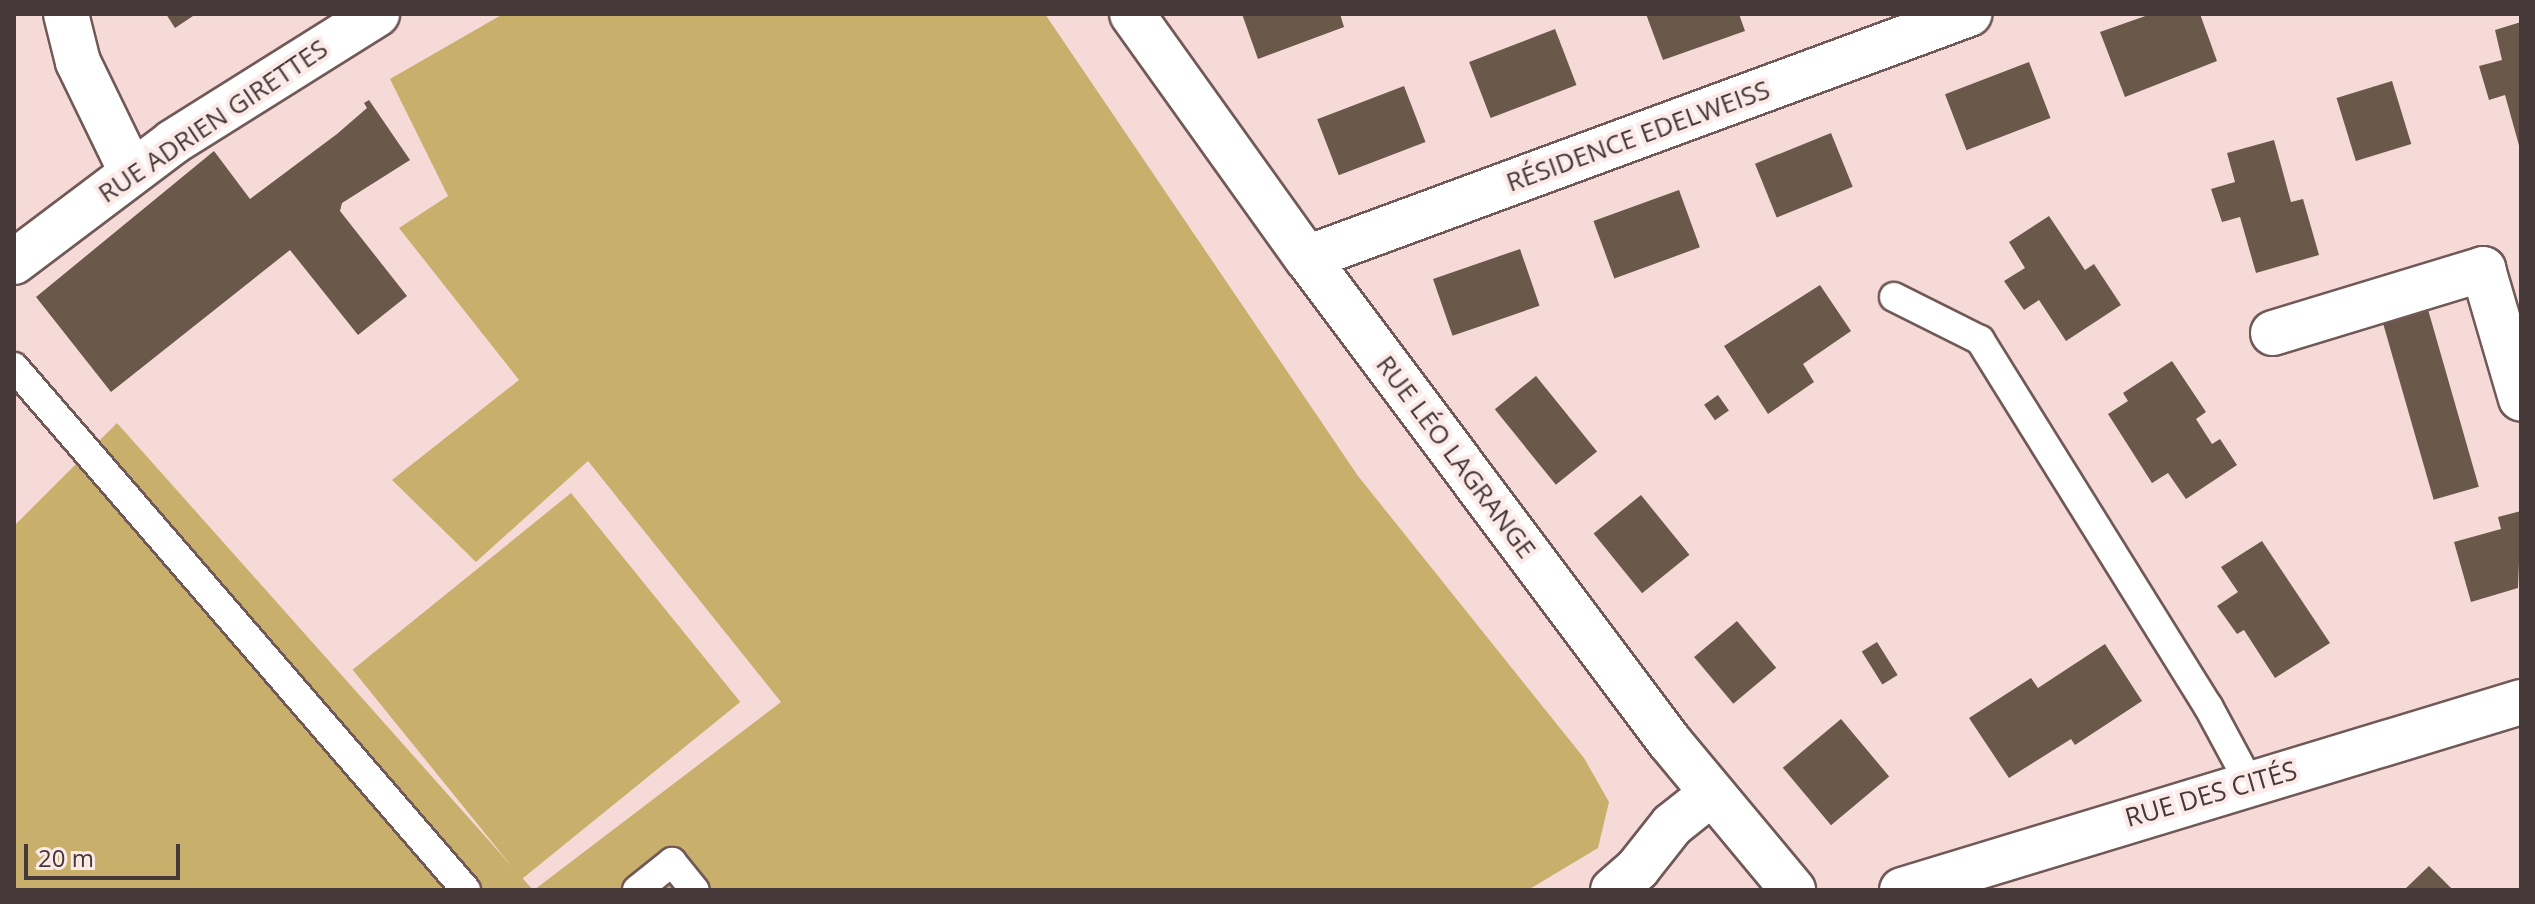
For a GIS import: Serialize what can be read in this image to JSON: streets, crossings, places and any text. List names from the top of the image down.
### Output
{
  "streets": {
    "street": [
      "RUE ADRIEN GIRETTES",
      "RÉSIDENCE EDELWEISS",
      "RUE LÉO LAGRANGE",
      "RUE DES CITÉS"
    ]
  },
  "crossings": [
    ["RÉSIDENCE EDELWEISS", "RUE LÉO LAGRANGE"]
  ],
  "scale_bar": "20 m"
}
